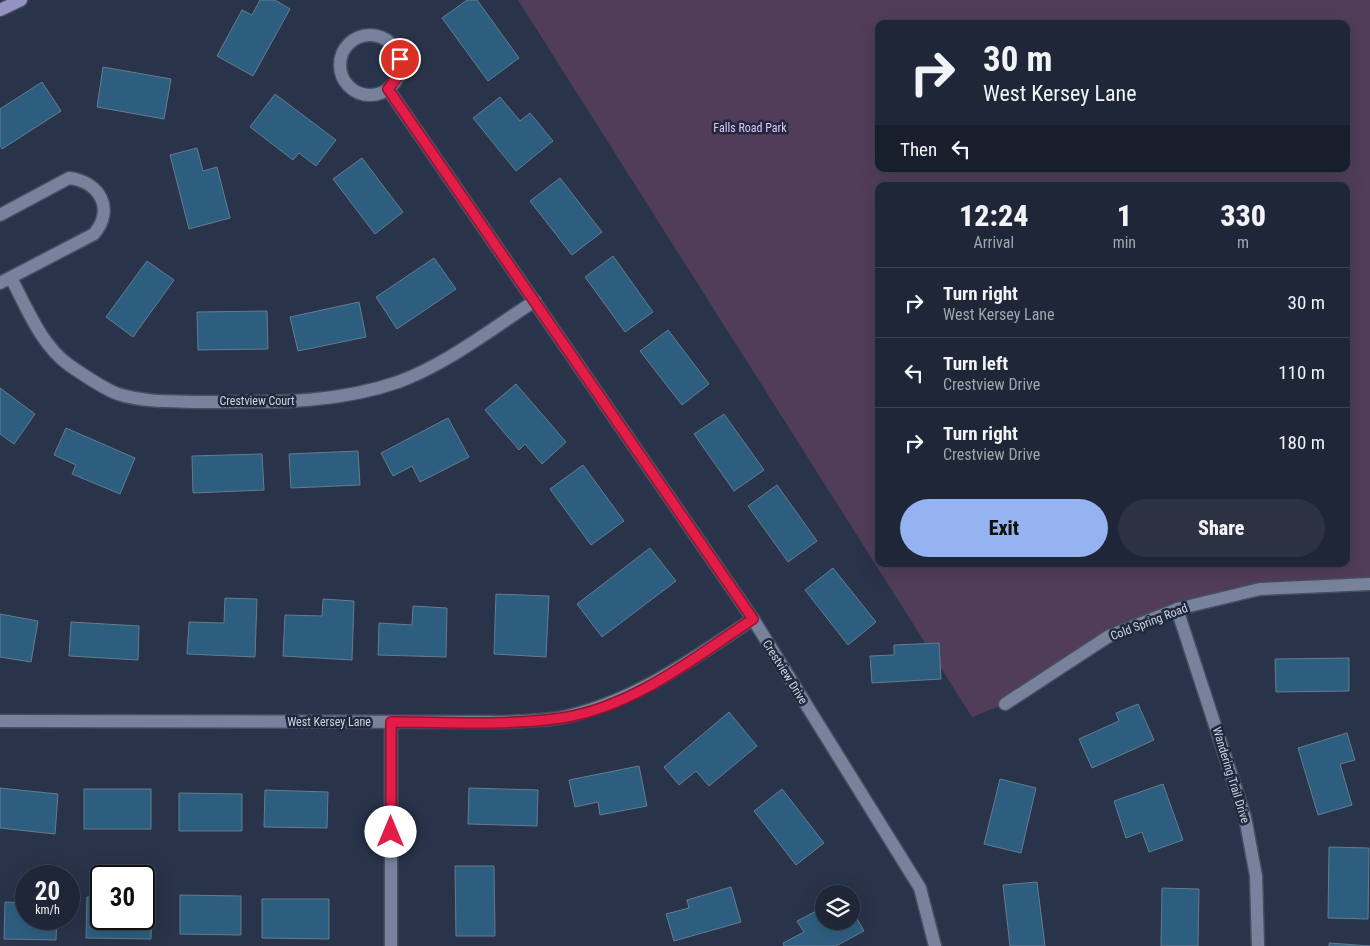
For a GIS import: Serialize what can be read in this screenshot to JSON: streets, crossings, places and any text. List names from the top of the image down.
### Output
{
  "streets": {
    "street": [
      "Crestview Court",
      "Cold Spring Road",
      "Crestview Drive",
      "West Kersey Lane",
      "Wandering Trail Drive"
    ]
  },
  "crossings": [
    ["Crestview Court", "Crestview Drive"],
    ["Cold Spring Road", "Wandering Trail Drive"],
    ["Crestview Drive", "West Kersey Lane"]
  ],
  "parks": ["Falls Road Park"],
  "page": {
    "turn": ["30 m", "West Kersey Lane"],
    "then": "Then",
    "eta": [
      "12:24",
      "Arrival",
      "1",
      "min",
      "330",
      "m"
    ],
    "list": [
      {
        "name": "Turn right",
        "note": "West Kersey Lane",
        "value": "30 m"
      },
      {
        "name": "Turn left",
        "note": "Crestview Drive",
        "value": "110 m"
      },
      {
        "name": "Turn right",
        "note": "Crestview Drive",
        "value": "180 m"
      }
    ],
    "buttons": ["Exit", "Share"],
    "speed": "20 km/h",
    "limit": "30"
  }
}
